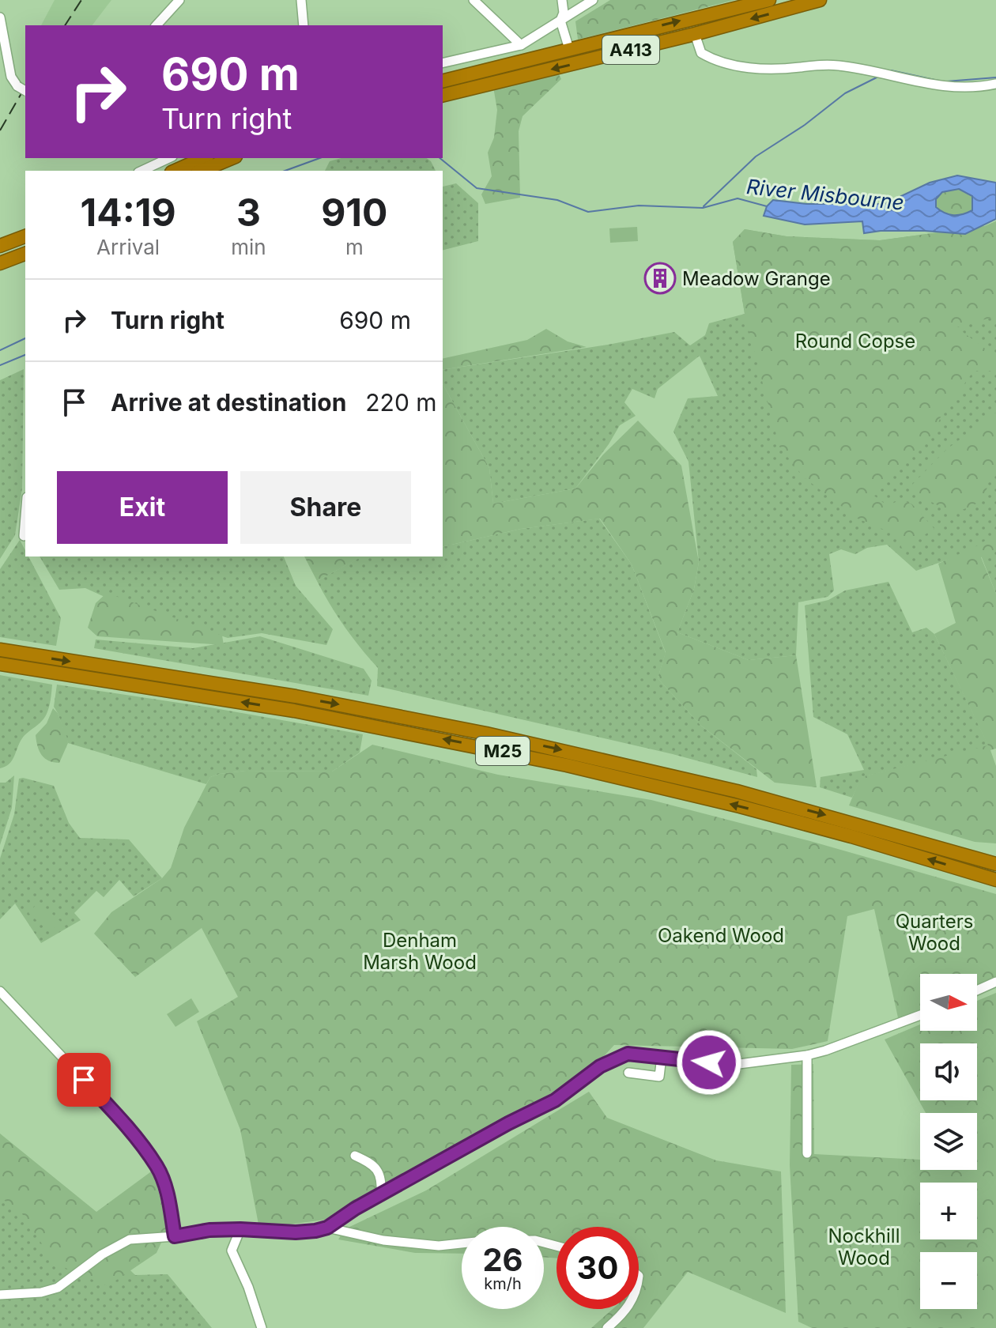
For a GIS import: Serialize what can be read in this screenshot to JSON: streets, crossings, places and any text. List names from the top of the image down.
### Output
{
  "streets": {
    "highway": ["A413", "M25"]
  },
  "water": ["River Misbourne"],
  "parks": [
    "Round Copse",
    "Quarters Wood",
    "Oakend Wood",
    "Denham Marsh Wood",
    "Nockhill Wood"
  ],
  "places": {
    "building": ["Meadow Grange"]
  },
  "north": "right",
  "page": {
    "turn": ["690 m", "Turn right"],
    "eta": [
      "14:19",
      "Arrival",
      "3",
      "min",
      "910",
      "m"
    ],
    "list": [
      {
        "name": "Turn right",
        "value": "690 m"
      },
      {
        "name": "Arrive at destination",
        "value": "220 m"
      }
    ],
    "buttons": ["Exit", "Share"],
    "map_buttons": ["+", "−"],
    "speed": "26 km/h",
    "limit": "30"
  }
}
